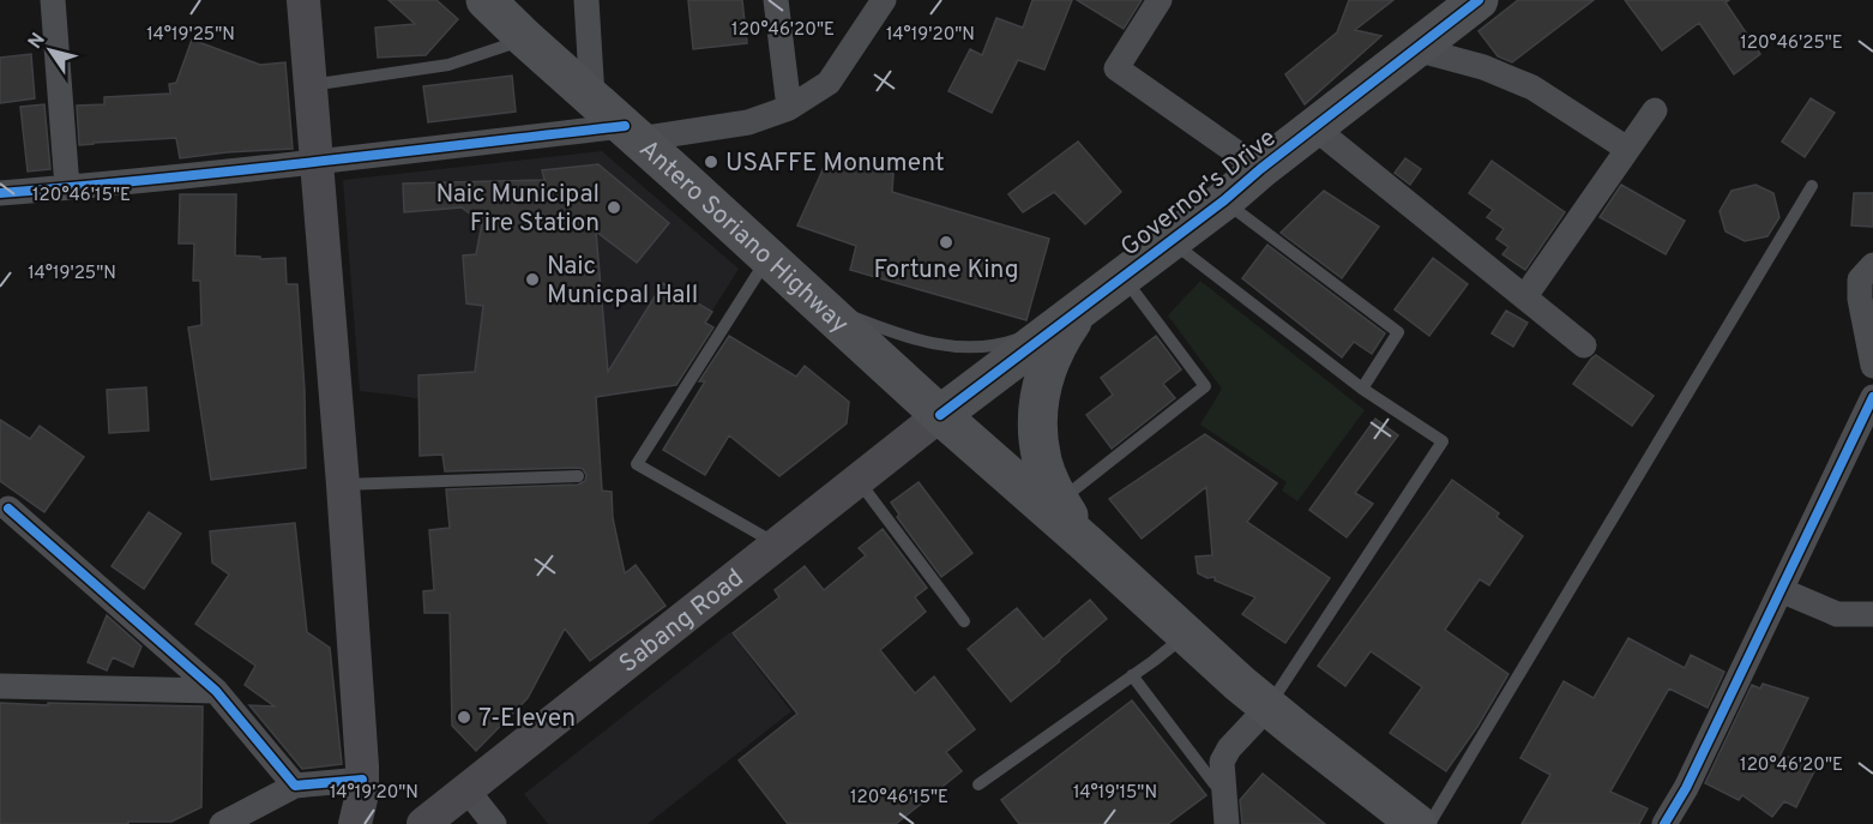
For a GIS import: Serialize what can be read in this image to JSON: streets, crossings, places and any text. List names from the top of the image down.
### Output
{
  "streets": {
    "main road": ["Governor's Drive", "Antero Soriano Highway", "Sabang Road"]
  },
  "crossings": [
    ["Governor's Drive", "Antero Soriano Highway"],
    ["Governor's Drive", "Sabang Road"],
    ["Antero Soriano Highway", "Sabang Road"]
  ],
  "places": [
    "USAFFE Monument",
    "Naic Municipal Fire Station",
    "Fortune King",
    "Naic Municpal Hall",
    "7-Eleven"
  ],
  "north": "top left",
  "coordinates": [
    "120°46'20\"E",
    "14°19'25\"N",
    "14°19'20\"N",
    "120°46'25\"E",
    "120°46'15\"E",
    "14°19'15\"N"
  ]
}
